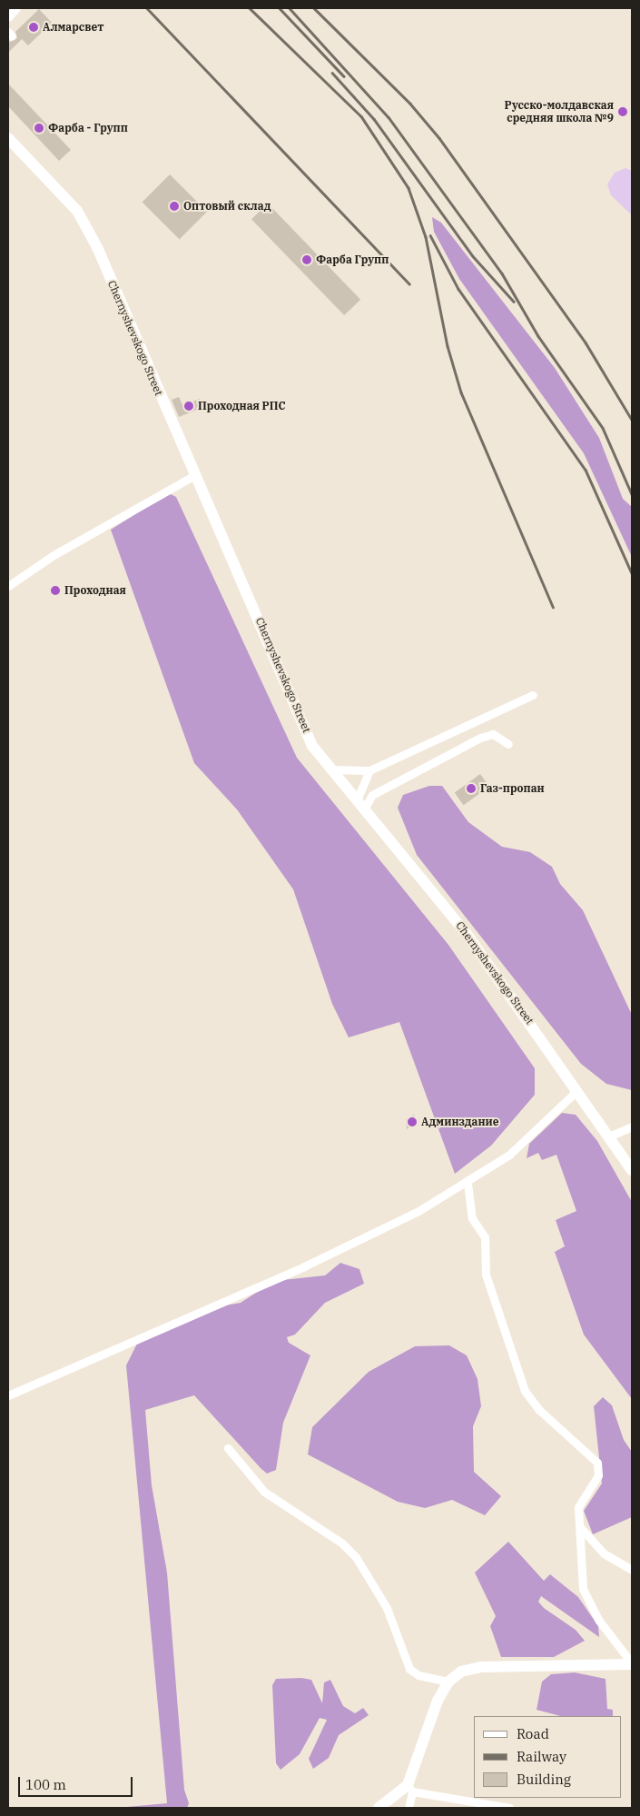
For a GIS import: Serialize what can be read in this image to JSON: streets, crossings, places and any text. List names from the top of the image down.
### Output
{
  "streets": {
    "main road": ["Chernyshevskogo Street"]
  },
  "places": [
    "Алмарсвет",
    "Русско-молдавская средняя школа №9",
    "Фарба - Групп",
    "Оптовый склад",
    "Фарба Групп",
    "Проходная РПС",
    "Проходная",
    "Газ-пропан",
    "Админздание"
  ],
  "legend": ["Road", "Railway", "Building"],
  "scale_bar": "100 m"
}
